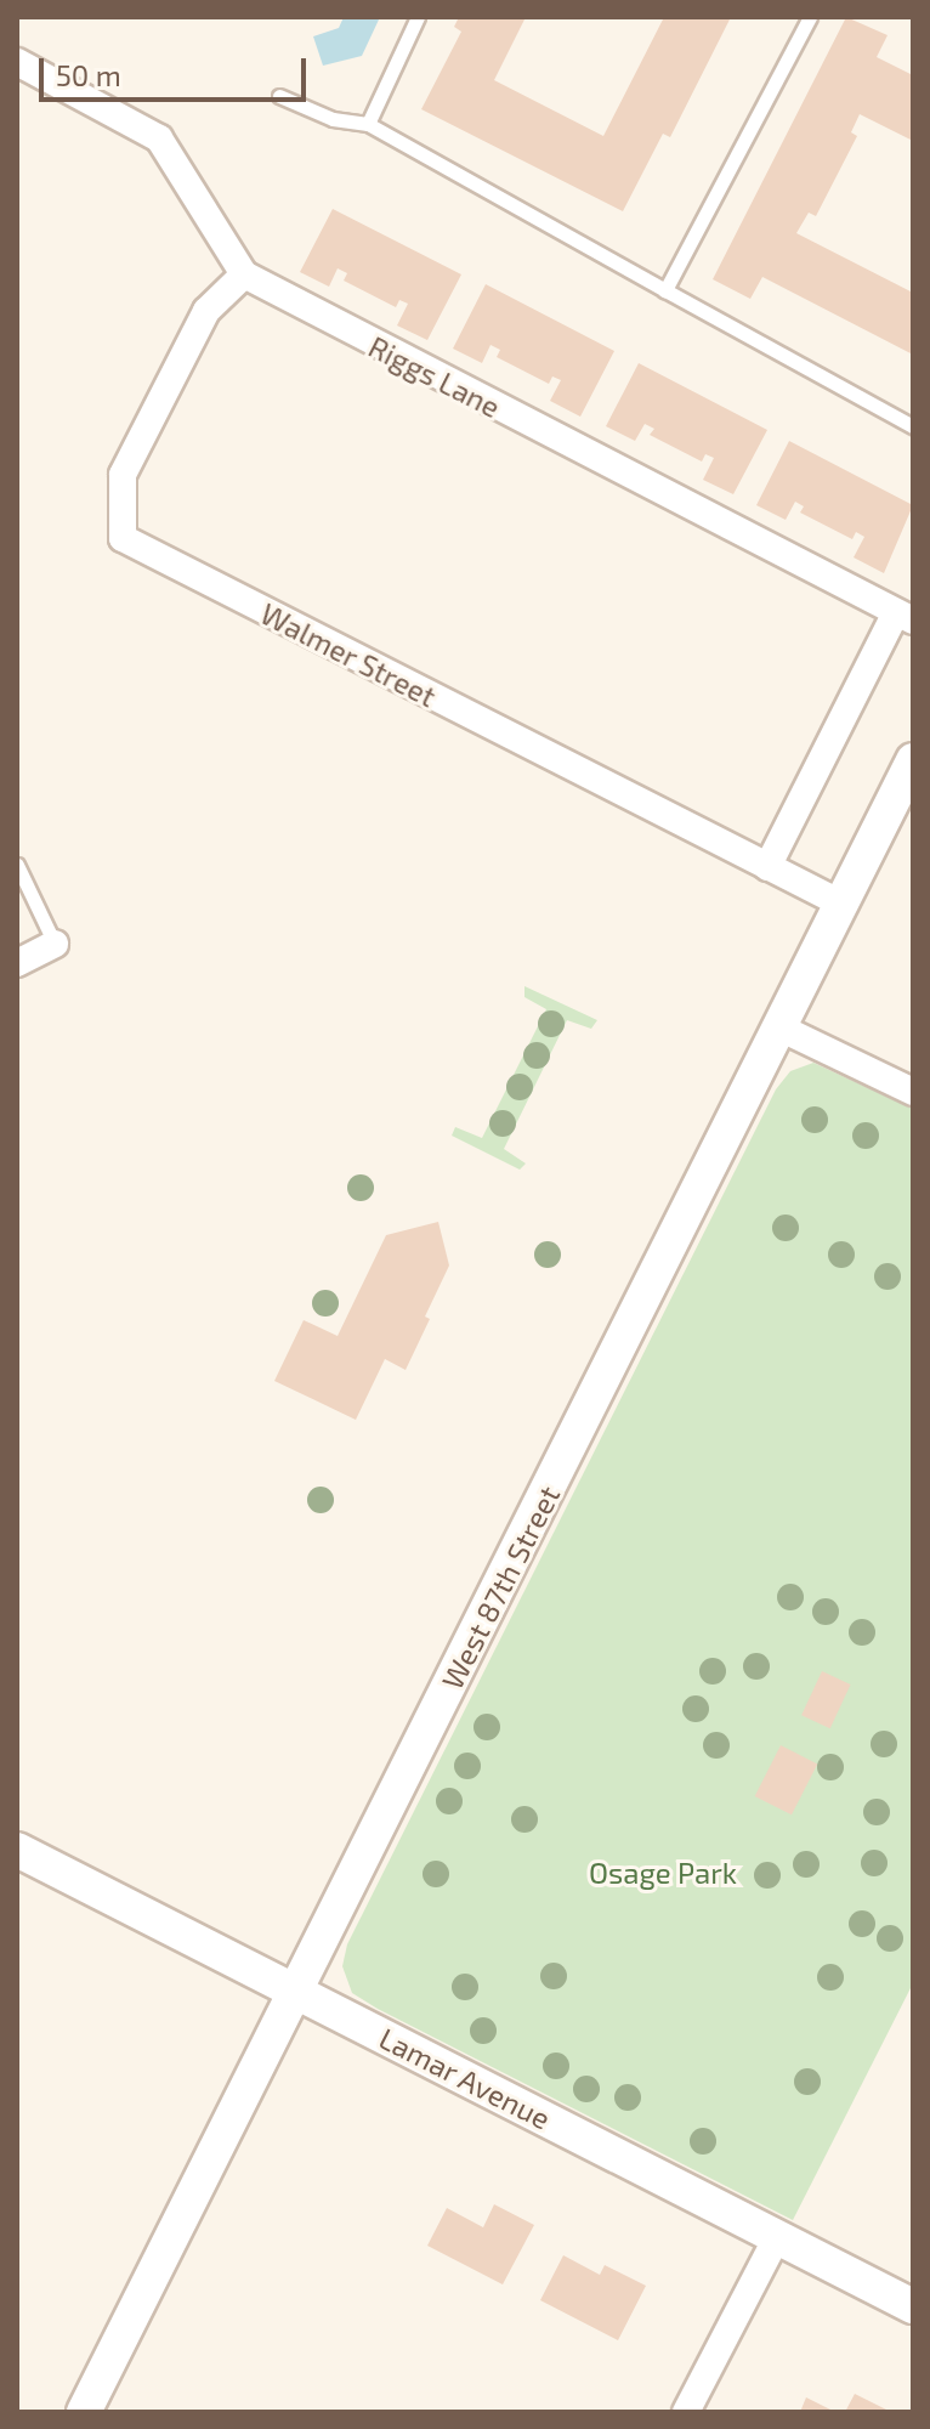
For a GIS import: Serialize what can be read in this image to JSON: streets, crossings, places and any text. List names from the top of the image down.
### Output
{
  "streets": {
    "street": [
      "Riggs Lane",
      "Walmer Street",
      "West 87th Street",
      "Lamar Avenue"
    ]
  },
  "crossings": [
    ["Riggs Lane", "Walmer Street"],
    ["Walmer Street", "West 87th Street"],
    ["West 87th Street", "Lamar Avenue"]
  ],
  "parks": ["Osage Park"],
  "scale_bar": "50 m"
}
